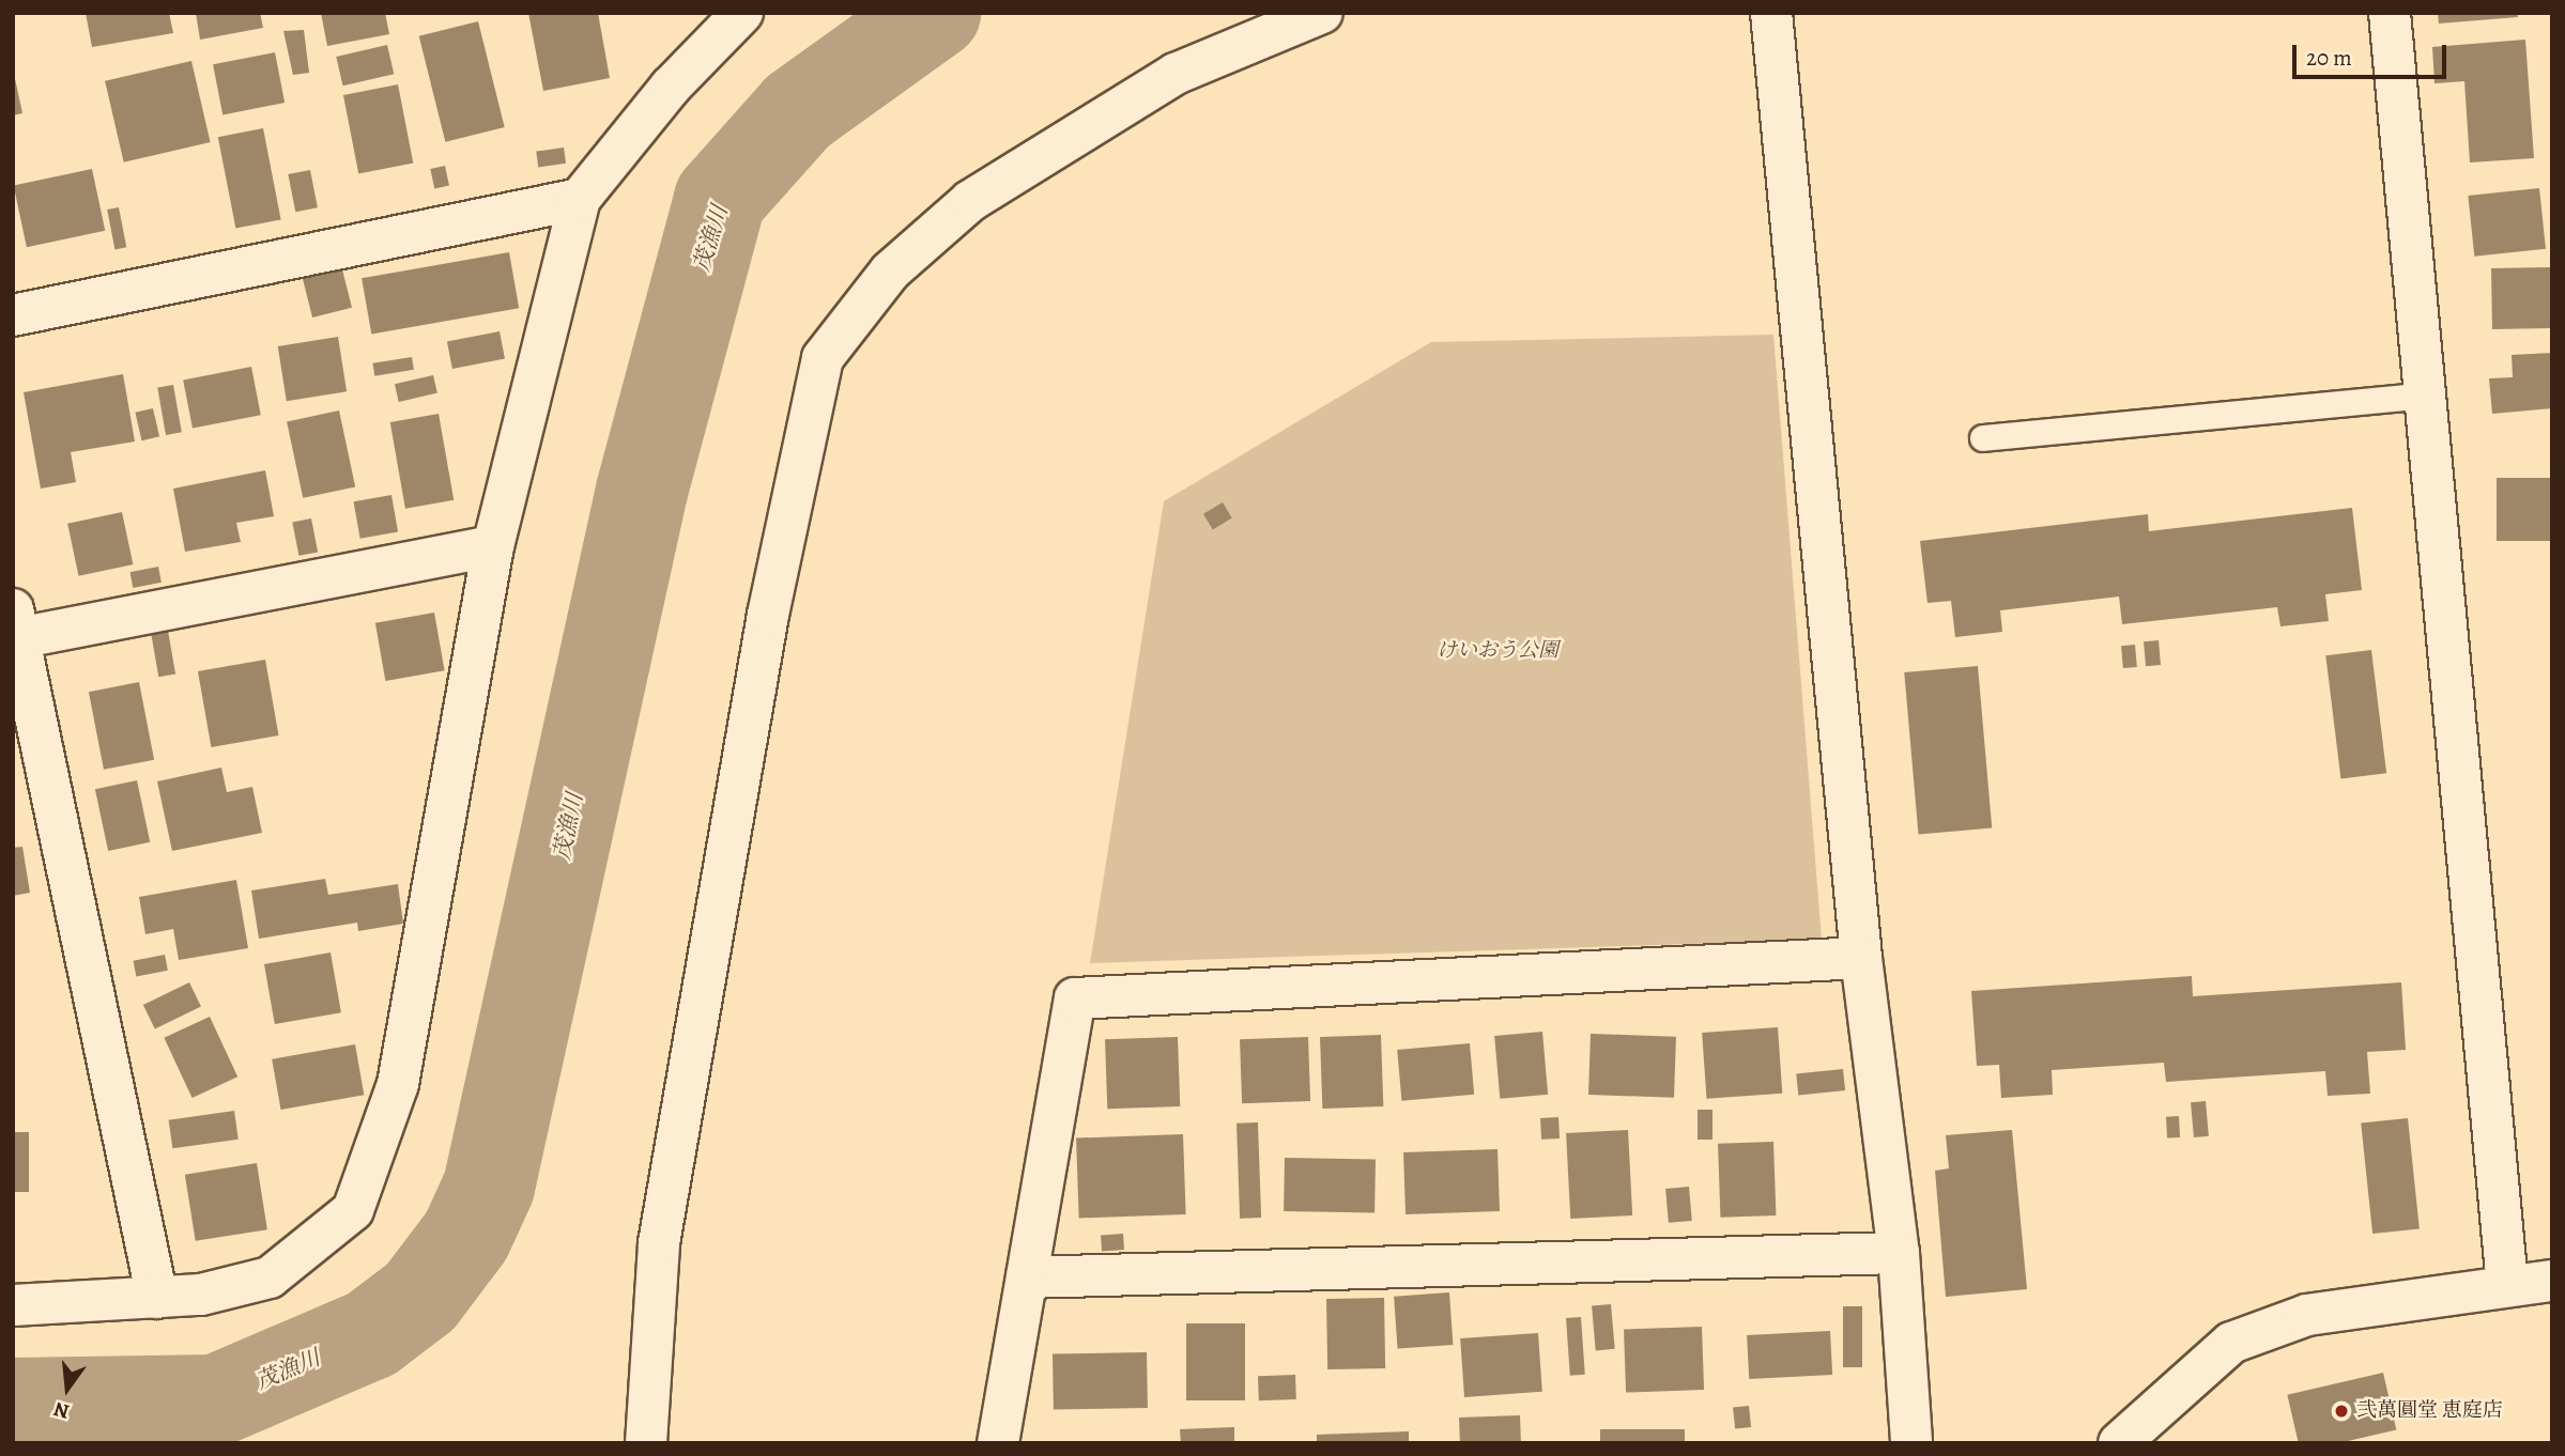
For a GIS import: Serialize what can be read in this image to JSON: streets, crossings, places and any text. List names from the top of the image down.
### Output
{
  "water": ["茂漁川"],
  "parks": ["けいおう公園"],
  "places": ["弐萬圓堂 恵庭店"],
  "scale_bar": "20 m",
  "north": "bottom"
}
